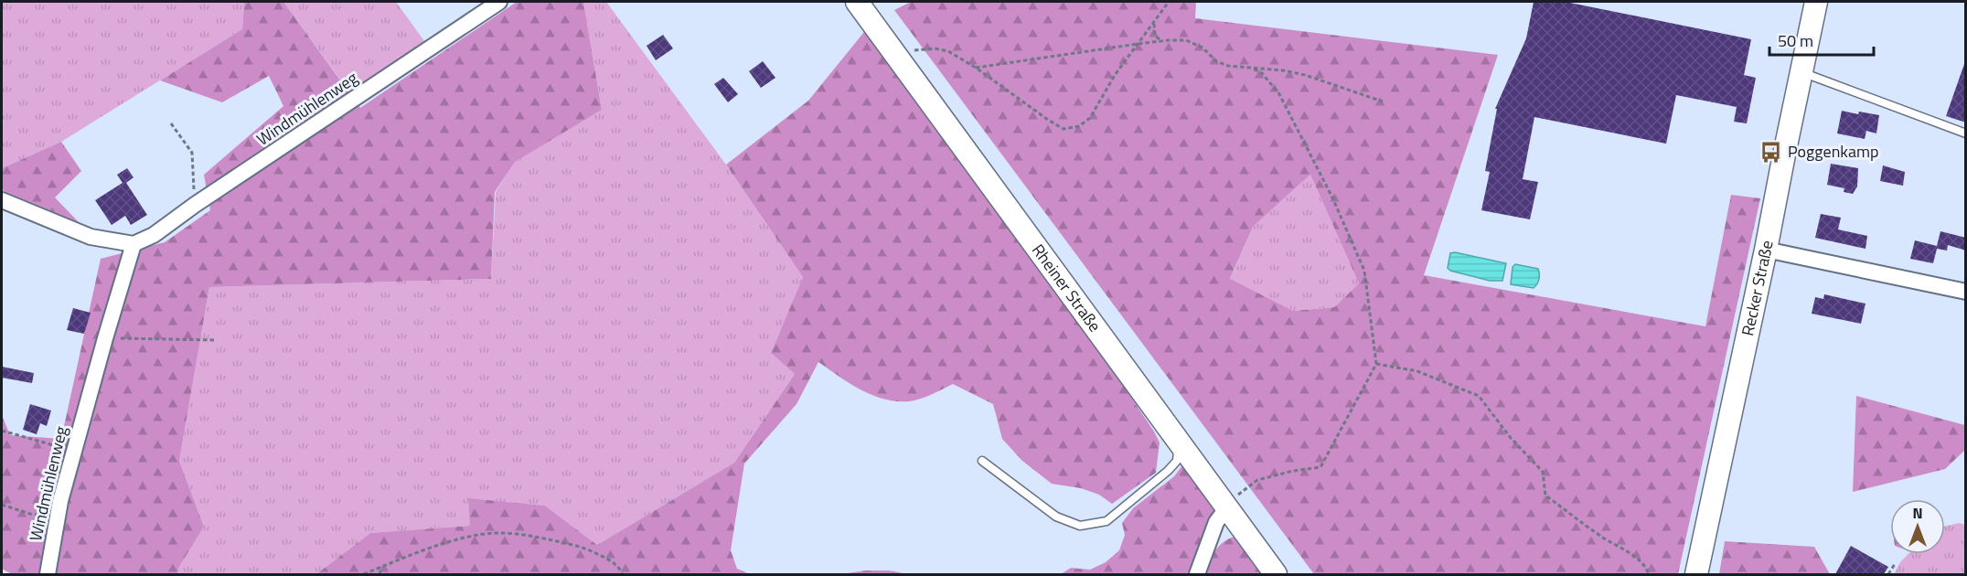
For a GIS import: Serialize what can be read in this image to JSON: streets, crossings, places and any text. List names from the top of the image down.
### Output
{
  "streets": {
    "main road": ["Rheiner Straße", "Recker Straße"],
    "street": ["Windmühlenweg"]
  },
  "places": {
    "bus stop": ["Poggenkamp"]
  },
  "scale_bar": "50 m",
  "north": "top"
}
